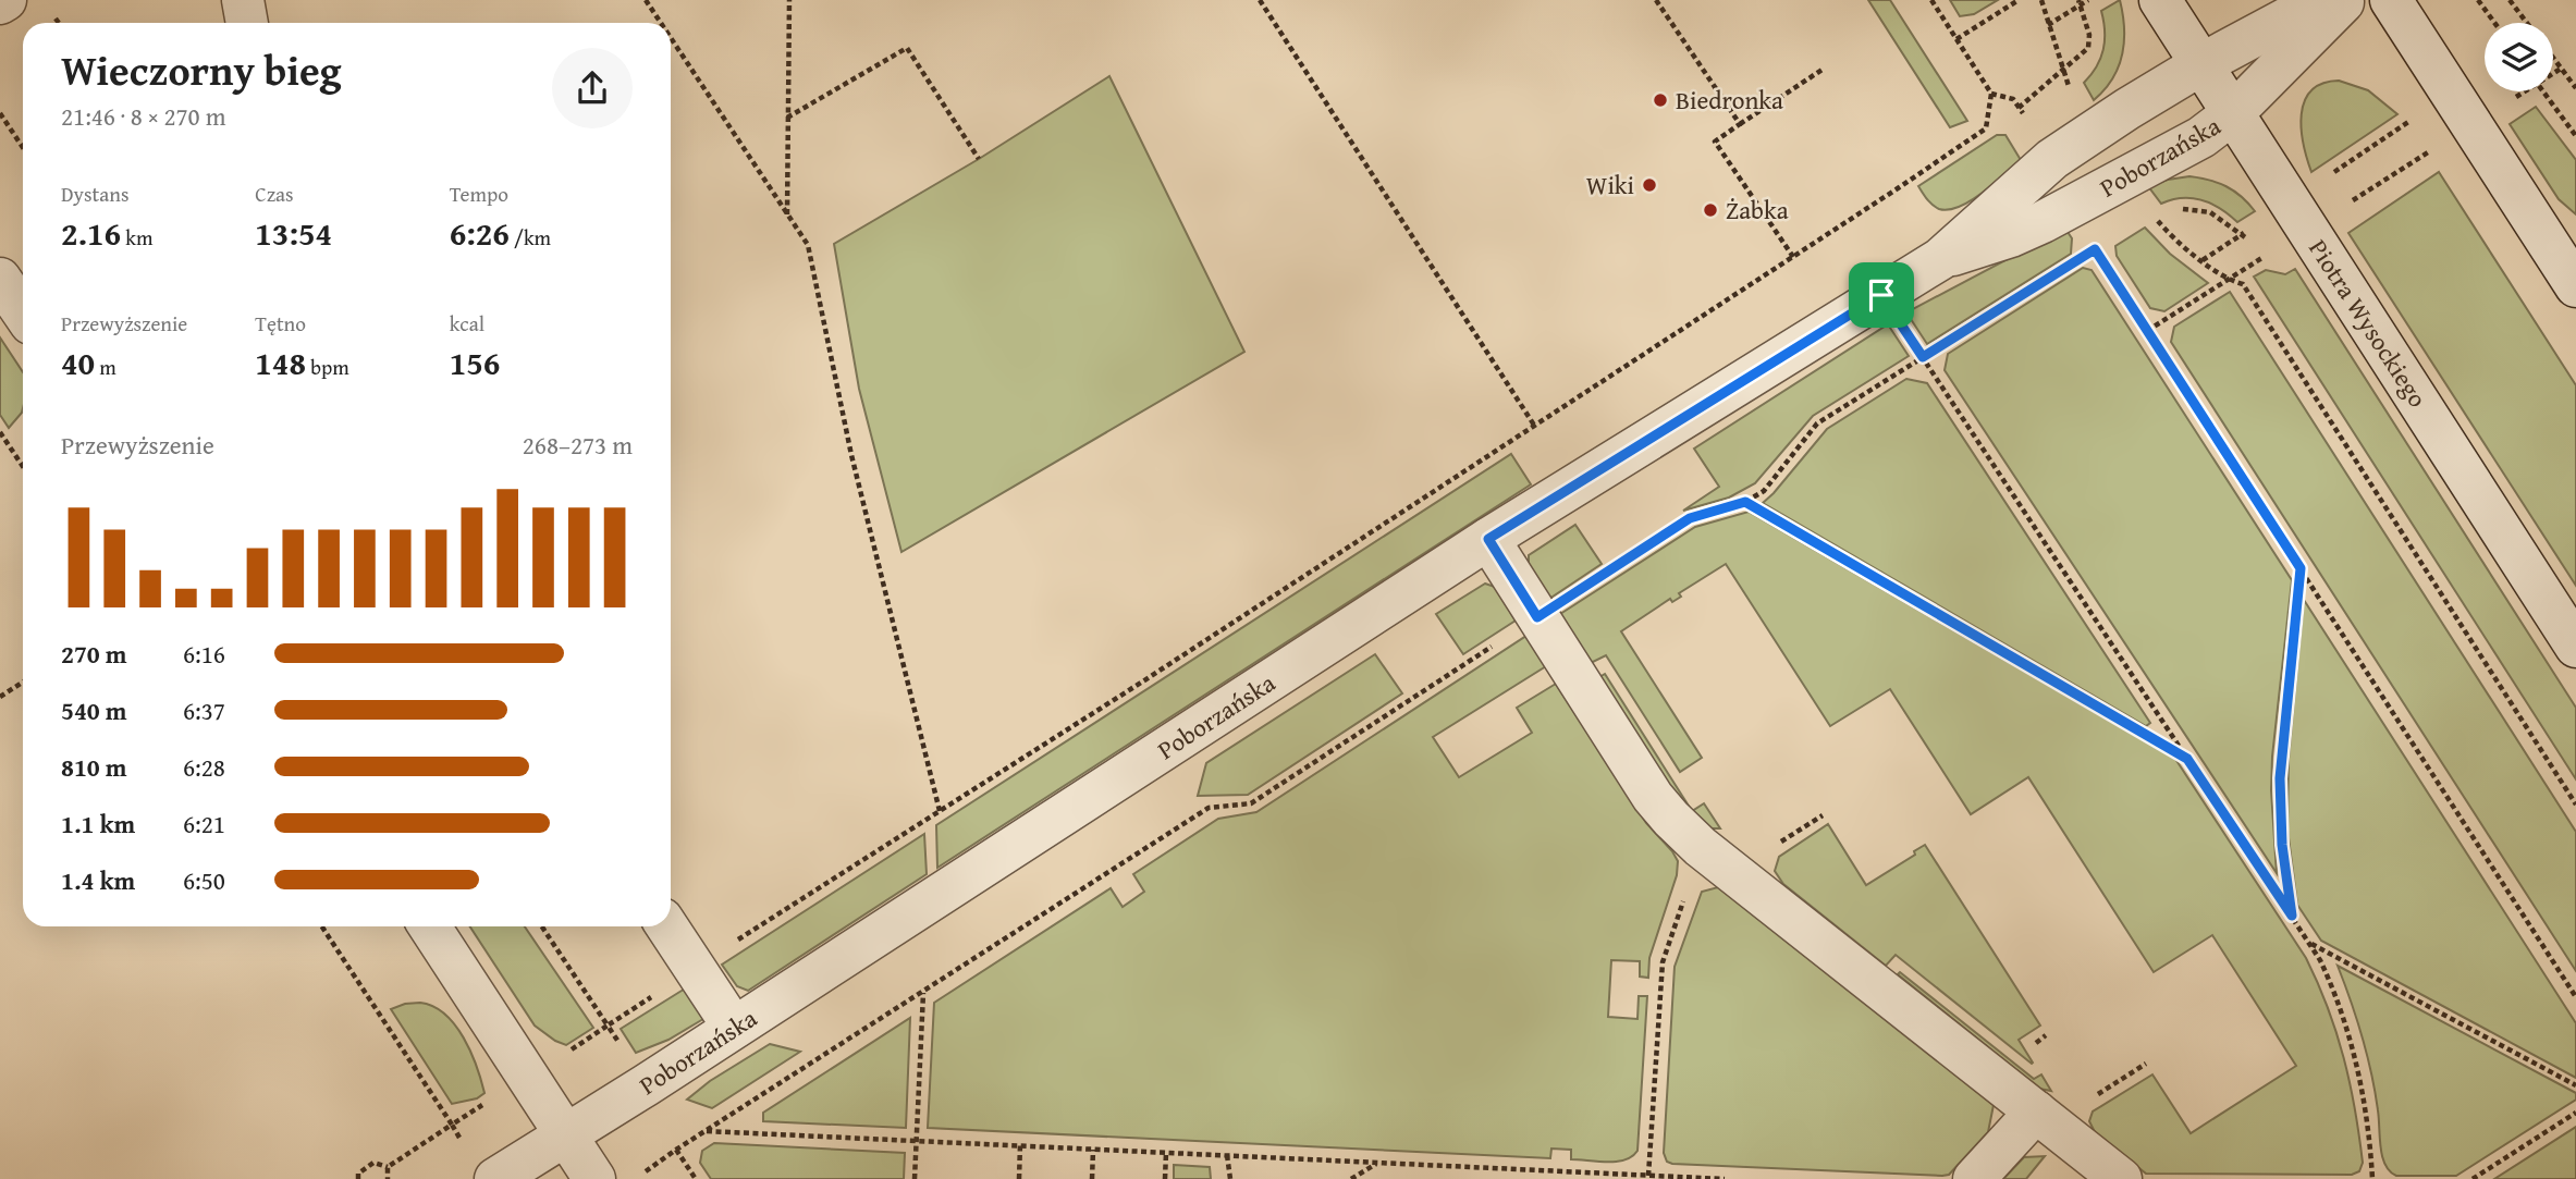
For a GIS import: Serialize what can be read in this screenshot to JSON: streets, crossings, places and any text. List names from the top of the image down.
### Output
{
  "streets": {
    "street": ["Poborzańska", "Piotra Wysockiego"]
  },
  "crossings": [
    ["Poborzańska", "Piotra Wysockiego"]
  ],
  "places": ["Biedronka", "Wiki", "Żabka"],
  "page": {
    "heading": ["Wieczorny bieg", "21:46 · 8 × 270 m"],
    "stats": [
      ["Dystans", "2.16 km"],
      ["Czas", "13:54"],
      ["Tempo", "6:26 /km"],
      ["Przewyższenie", "40 m"],
      ["Tętno", "148 bpm"],
      ["kcal", "156"]
    ],
    "chart": ["Przewyższenie", "268–273 m"],
    "list": [
      {
        "name": "270 m",
        "note": "6:16"
      },
      {
        "name": "540 m",
        "note": "6:37"
      },
      {
        "name": "810 m",
        "note": "6:28"
      },
      {
        "name": "1.1 km",
        "note": "6:21"
      },
      {
        "name": "1.4 km",
        "note": "6:50"
      }
    ]
  }
}
